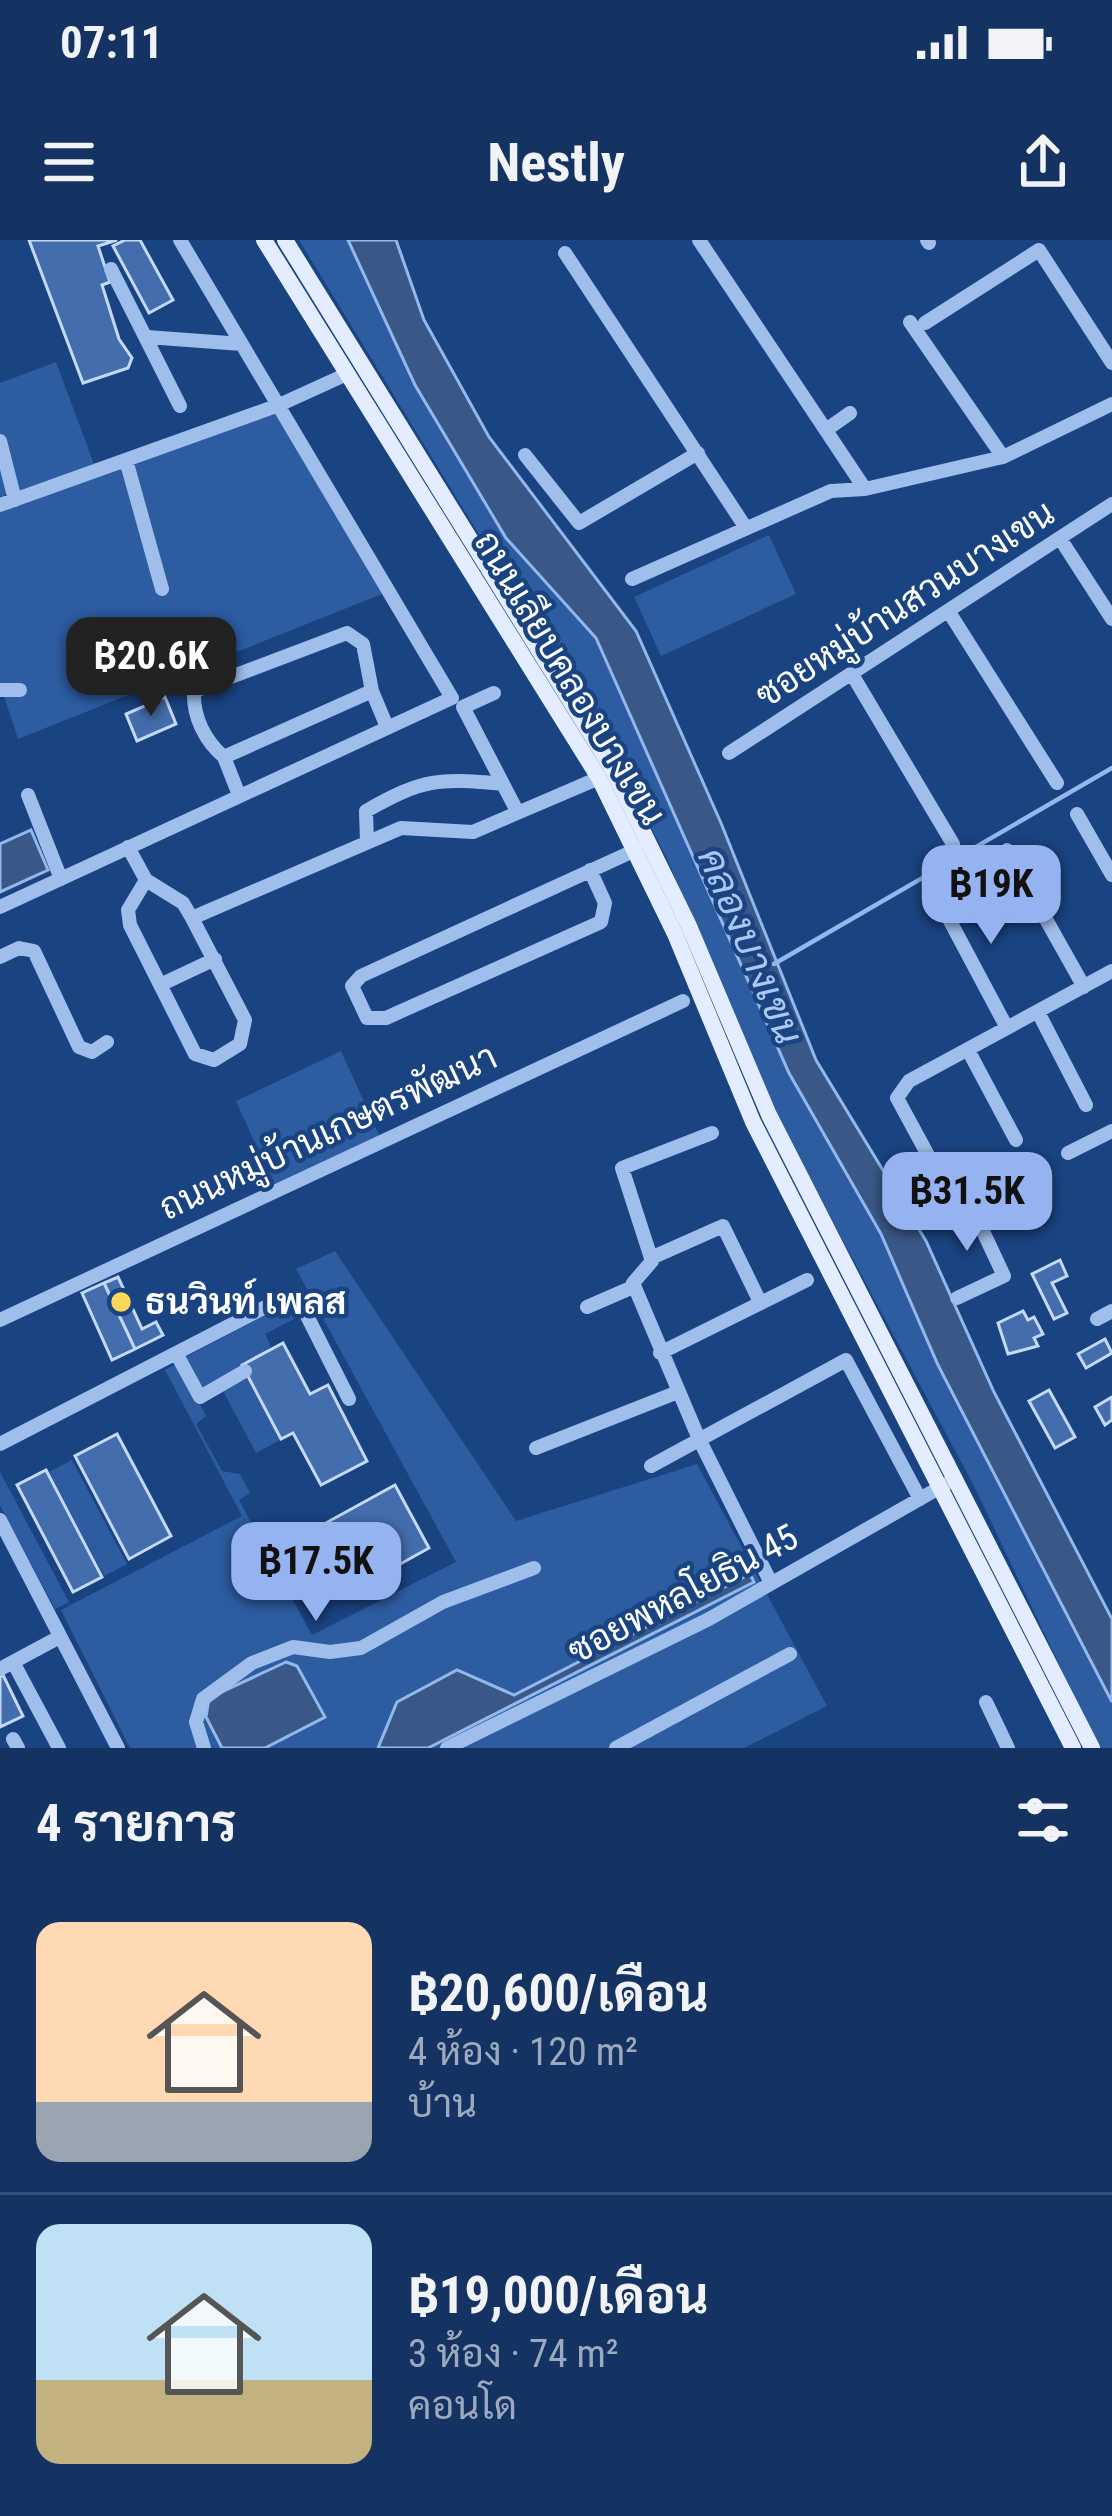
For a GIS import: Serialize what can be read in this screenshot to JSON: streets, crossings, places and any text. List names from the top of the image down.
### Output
{
  "streets": {
    "main road": ["ถนนเลียบคลองบางเขน"],
    "street": ["ซอยหมู่บ้านสวนบางเขน", "ถนนหมู่บ้านเกษตรพัฒนา", "ซอยพหลโยธิน 45"]
  },
  "crossings": [
    ["ถนนเลียบคลองบางเขน", "ซอยพหลโยธิน 45"]
  ],
  "water": ["คลองบางเขน"],
  "places": ["ธนวินท์ เพลส"],
  "page": {
    "status": "07:11",
    "header": "Nestly",
    "price": [
      "฿20.6K",
      "฿19K",
      "฿31.5K",
      "฿17.5K"
    ],
    "heading": "4 รายการ",
    "list": [
      {
        "name": "฿20,600/เดือน",
        "note": "4 ห้อง · 120 m² · บ้าน"
      },
      {
        "name": "฿19,000/เดือน",
        "note": "3 ห้อง · 74 m² · คอนโด"
      }
    ]
  }
}
